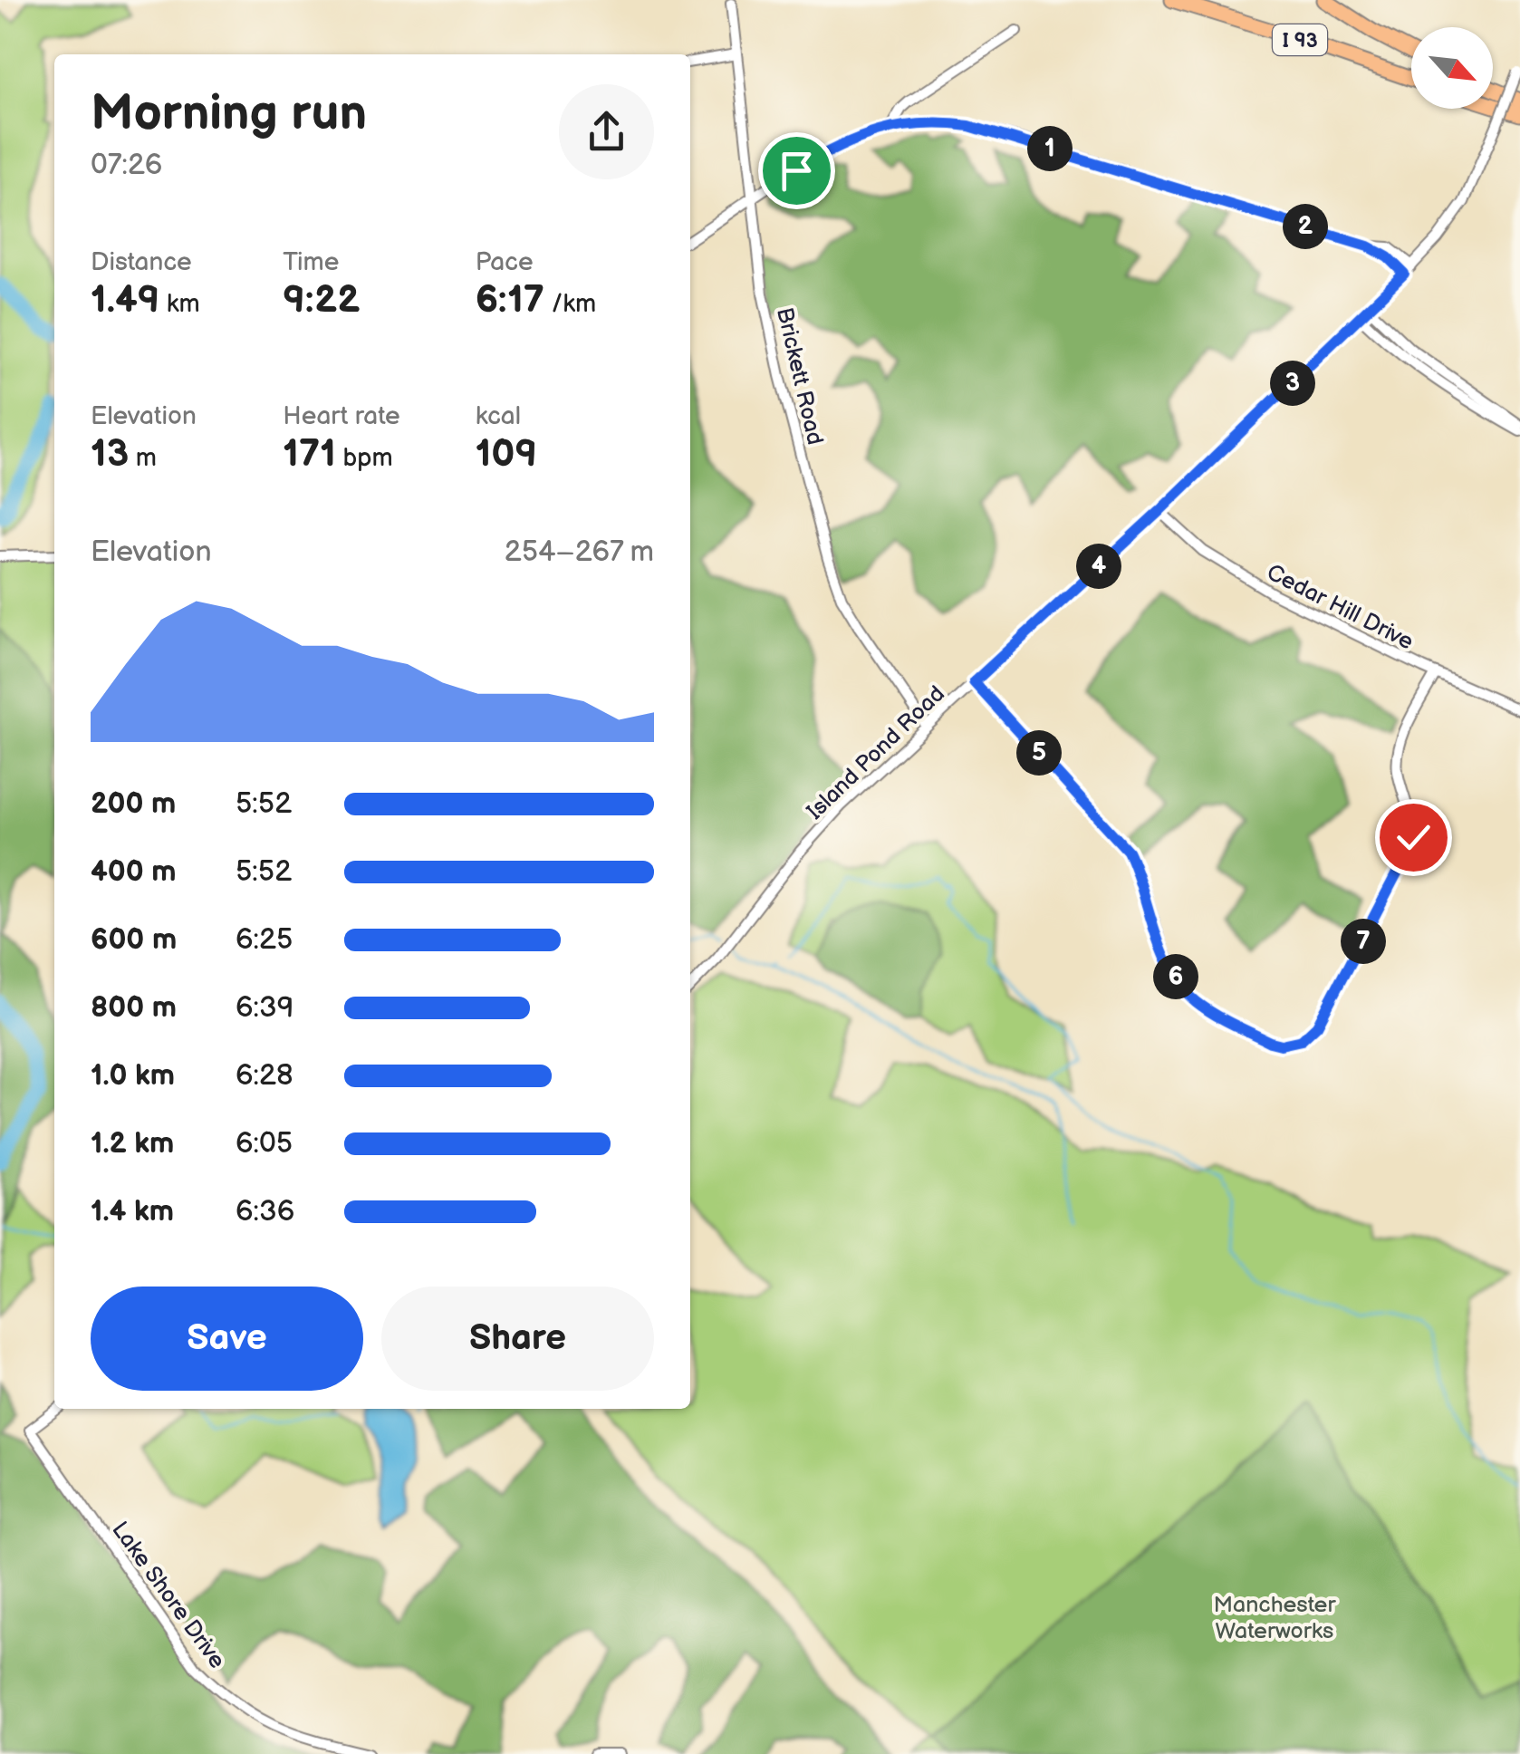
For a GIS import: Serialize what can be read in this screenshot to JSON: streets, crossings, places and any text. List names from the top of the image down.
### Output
{
  "streets": {
    "highway": ["I 93"],
    "street": [
      "Brickett Road",
      "Cedar Hill Drive",
      "Island Pond Road",
      "Lake Shore Drive"
    ]
  },
  "crossings": [
    ["Brickett Road", "Island Pond Road"],
    ["Cedar Hill Drive", "Island Pond Road"]
  ],
  "parks": ["Manchester Waterworks"],
  "north": "bottom right",
  "page": {
    "heading": ["Morning run", "07:26"],
    "pins": [
      "1",
      "2",
      "3",
      "4",
      "5",
      "7",
      "6"
    ],
    "stats": [
      ["Distance", "1.49 km"],
      ["Time", "9:22"],
      ["Pace", "6:17 /km"],
      ["Elevation", "13 m"],
      ["Heart rate", "171 bpm"],
      ["kcal", "109"]
    ],
    "chart": ["Elevation", "254–267 m"],
    "list": [
      {
        "name": "200 m",
        "note": "5:52"
      },
      {
        "name": "400 m",
        "note": "5:52"
      },
      {
        "name": "600 m",
        "note": "6:25"
      },
      {
        "name": "800 m",
        "note": "6:39"
      },
      {
        "name": "1.0 km",
        "note": "6:28"
      },
      {
        "name": "1.2 km",
        "note": "6:05"
      },
      {
        "name": "1.4 km",
        "note": "6:36"
      }
    ],
    "buttons": ["Save", "Share"]
  }
}
